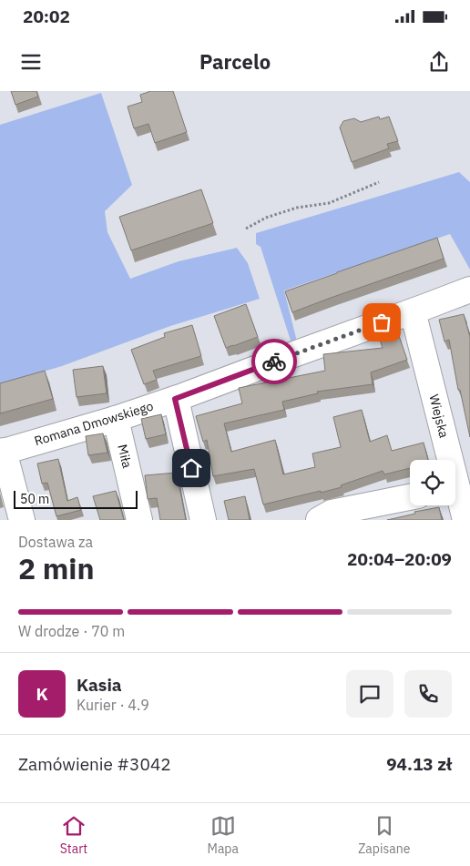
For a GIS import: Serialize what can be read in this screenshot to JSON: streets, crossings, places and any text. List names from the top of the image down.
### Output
{
  "streets": {
    "street": ["Wiejska", "Romana Dmowskiego", "Miła"]
  },
  "crossings": [
    ["Wiejska", "Romana Dmowskiego"],
    ["Romana Dmowskiego", "Miła"]
  ],
  "scale_bar": "50 m",
  "page": {
    "status": "20:02",
    "header": "Parcelo",
    "scale": "50 m",
    "heading": ["2 min", "Dostawa za", "20:04–20:09"],
    "panel": [
      "Kasia",
      "Kurier · 4.9",
      "Zamówienie #3042",
      "94.13 zł"
    ],
    "bar": "W drodze · 70 m",
    "round": "K",
    "tabs": ["Start", "Mapa", "Zapisane"]
  }
}
